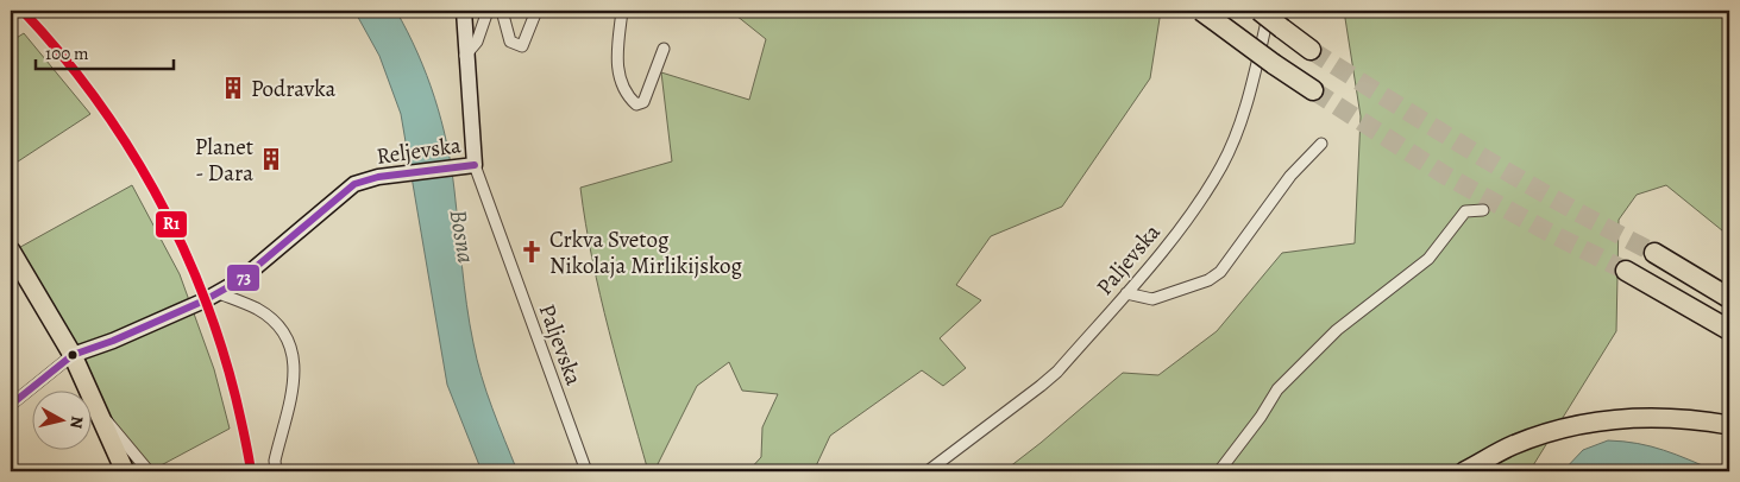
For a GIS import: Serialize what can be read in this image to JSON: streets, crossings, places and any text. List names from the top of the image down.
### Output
{
  "streets": {
    "main road": ["Reljevska"],
    "street": ["Paljevska"]
  },
  "crossings": [
    ["Reljevska", "Paljevska"]
  ],
  "water": ["Bosna"],
  "places": {
    "building": ["Podravka", "Planet - Dara"],
    "church": ["Crkva Svetog Nikolaja Mirlikijskog"]
  },
  "lines": ["transit line R1", "transit line 73"],
  "scale_bar": "100 m",
  "north": "right"
}
